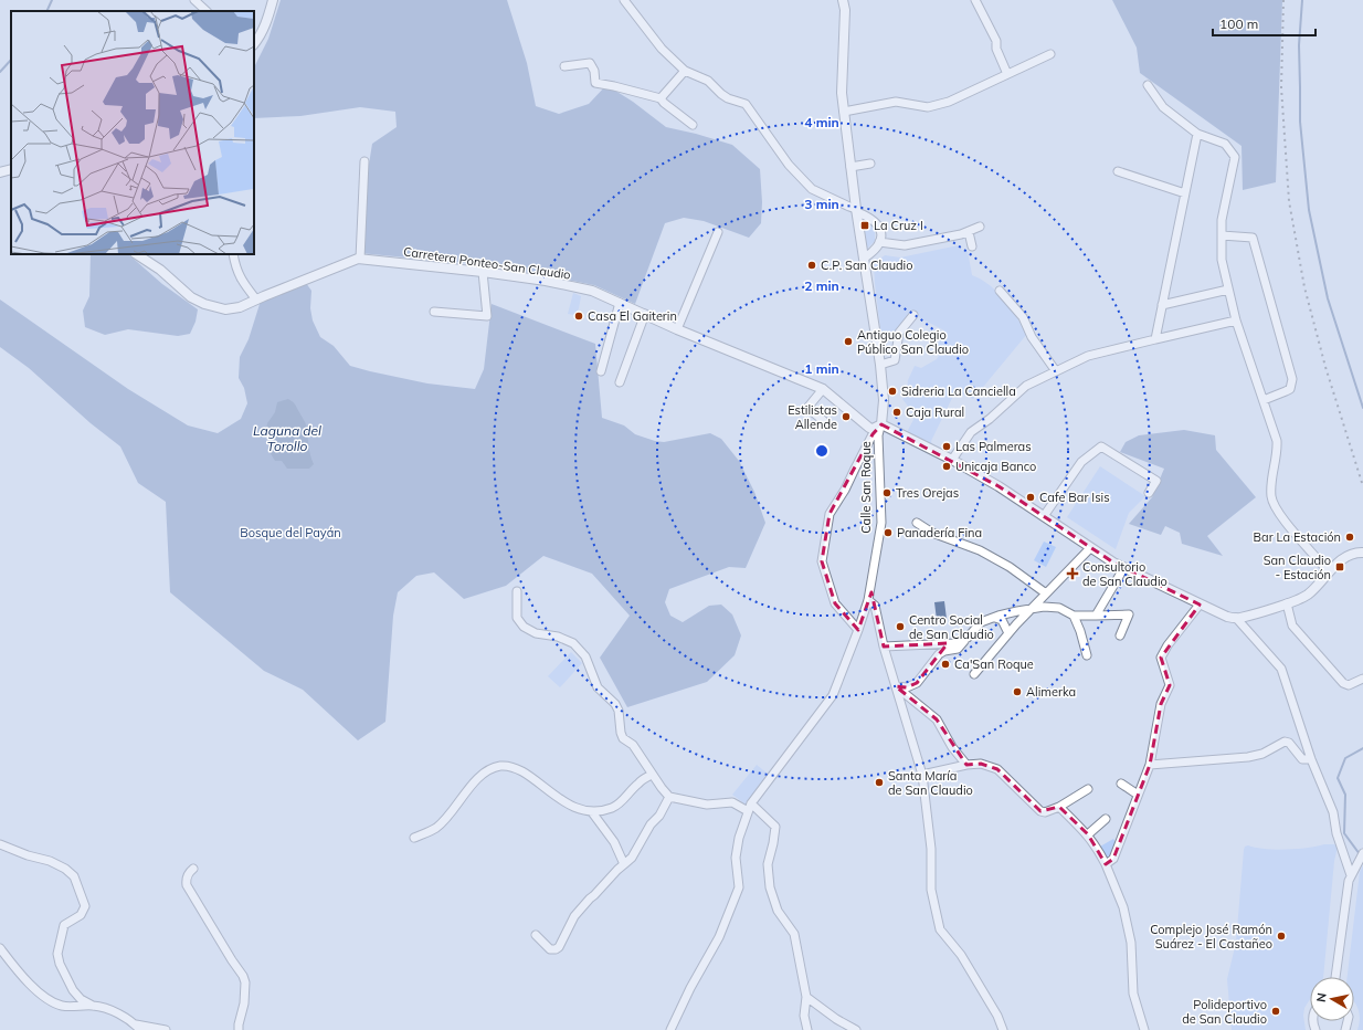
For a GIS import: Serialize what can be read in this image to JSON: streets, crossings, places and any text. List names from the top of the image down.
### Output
{
  "streets": {
    "street": ["Carretera Ponteo-San Claudio", "Calle San Roque"]
  },
  "crossings": [
    ["Carretera Ponteo-San Claudio", "Calle San Roque"]
  ],
  "water": ["Laguna del Torollo"],
  "parks": ["Bosque del Payán"],
  "places": {
    "transit": ["La Cruz I", "San Claudio - Estación"],
    "other": [
      "C.P. San Claudio",
      "Casa El Gaiterin",
      "Antiguo Colegio Público San Claudio",
      "Sidreria La Canciella",
      "Caja Rural",
      "Estilistas Allende",
      "Las Palmeras",
      "Unicaja Banco",
      "Tres Orejas",
      "Cafe Bar Isis",
      "Panadería Fina",
      "Bar La Estación",
      "Centro Social de San Claudio",
      "Ca'San Roque",
      "Alimerka",
      "Santa María de San Claudio",
      "Complejo José Ramón Suárez - El Castañeo",
      "Polideportivo de San Claudio"
    ],
    "health": ["Consultorio de San Claudio"]
  },
  "scale_bar": "100 m",
  "north": "left",
  "rings": [
    "4 min",
    "3 min",
    "2 min",
    "1 min"
  ]
}
